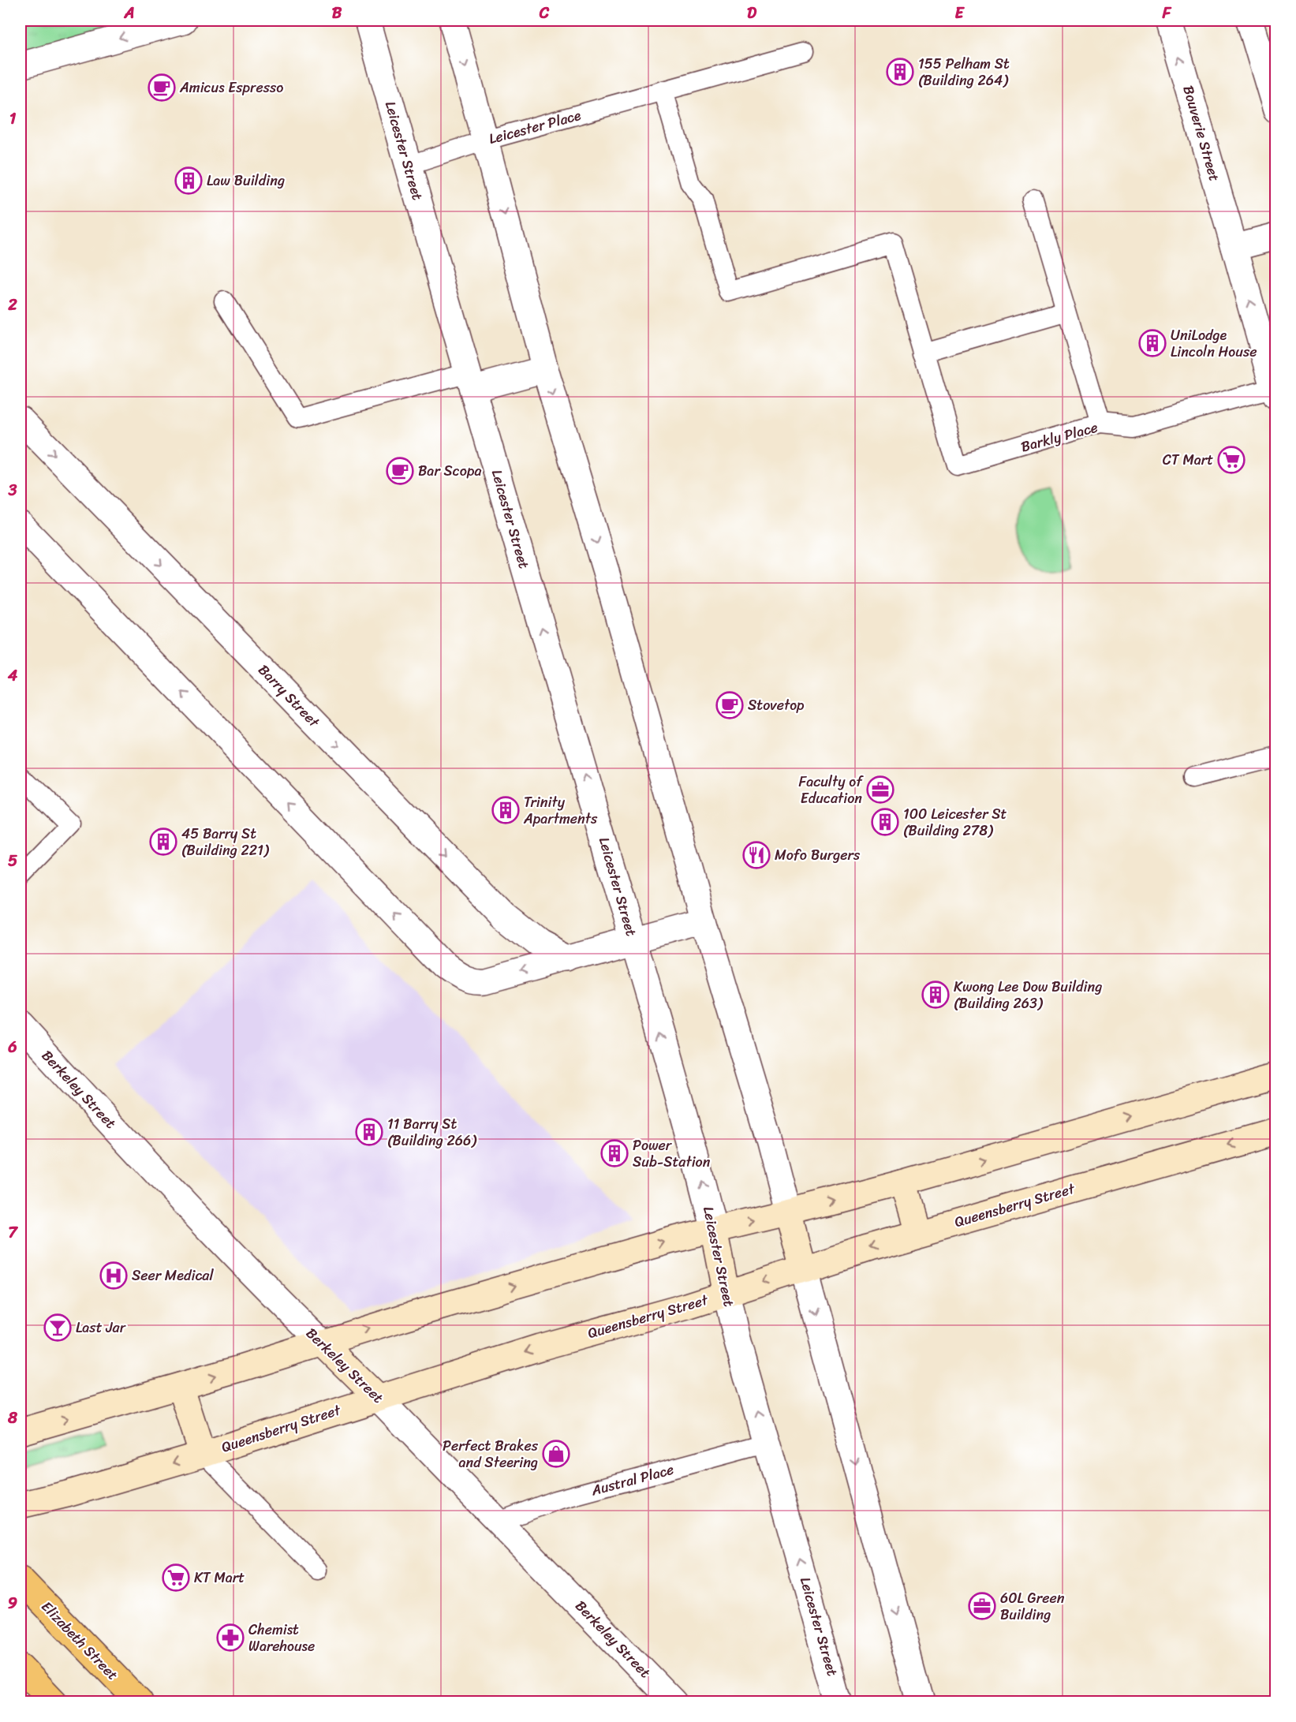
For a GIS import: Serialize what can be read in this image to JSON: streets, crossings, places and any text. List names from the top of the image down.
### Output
{
  "streets": {
    "main road": [
      "Leicester Street",
      "Berkeley Street",
      "Queensberry Street",
      "Elizabeth Street"
    ],
    "street": ["Bouverie Street", "Barry Street"],
    "lane": ["Leicester Place", "Barkly Place", "Austral Place"]
  },
  "crossings": [
    ["Leicester Place", "Leicester Street"],
    ["Leicester Place", "Barkly Place"],
    ["Bouverie Street", "Barkly Place"],
    ["Leicester Street", "Queensberry Street"],
    ["Leicester Street", "Austral Place"],
    ["Berkeley Street", "Queensberry Street"],
    ["Berkeley Street", "Austral Place"]
  ],
  "one_way": ["Bouverie Street"],
  "places": {
    "building": [
      "155 Pelham St (Building 264)",
      "Law Building",
      "UniLodge Lincoln House",
      "Trinity Apartments",
      "100 Leicester St (Building 278)",
      "45 Barry St (Building 221)",
      "Kwong Lee Dow Building (Building 263)",
      "11 Barry St (Building 266)",
      "Power Sub-Station"
    ],
    "cafe": ["Amicus Espresso", "Bar Scopa", "Stovetop"],
    "supermarket": ["CT Mart", "KT Mart"],
    "office": ["Faculty of Education", "60L Green Building"],
    "restaurant": ["Mofo Burgers"],
    "hospital": ["Seer Medical"],
    "bar": ["Last Jar"],
    "shop": ["Perfect Brakes and Steering"],
    "pharmacy": ["Chemist Warehouse"]
  },
  "grid": {
    "columns": [
      "A",
      "B",
      "C",
      "D",
      "E",
      "F"
    ],
    "rows": [
      "1",
      "2",
      "3",
      "4",
      "5",
      "6",
      "7",
      "8",
      "9"
    ]
  }
}
